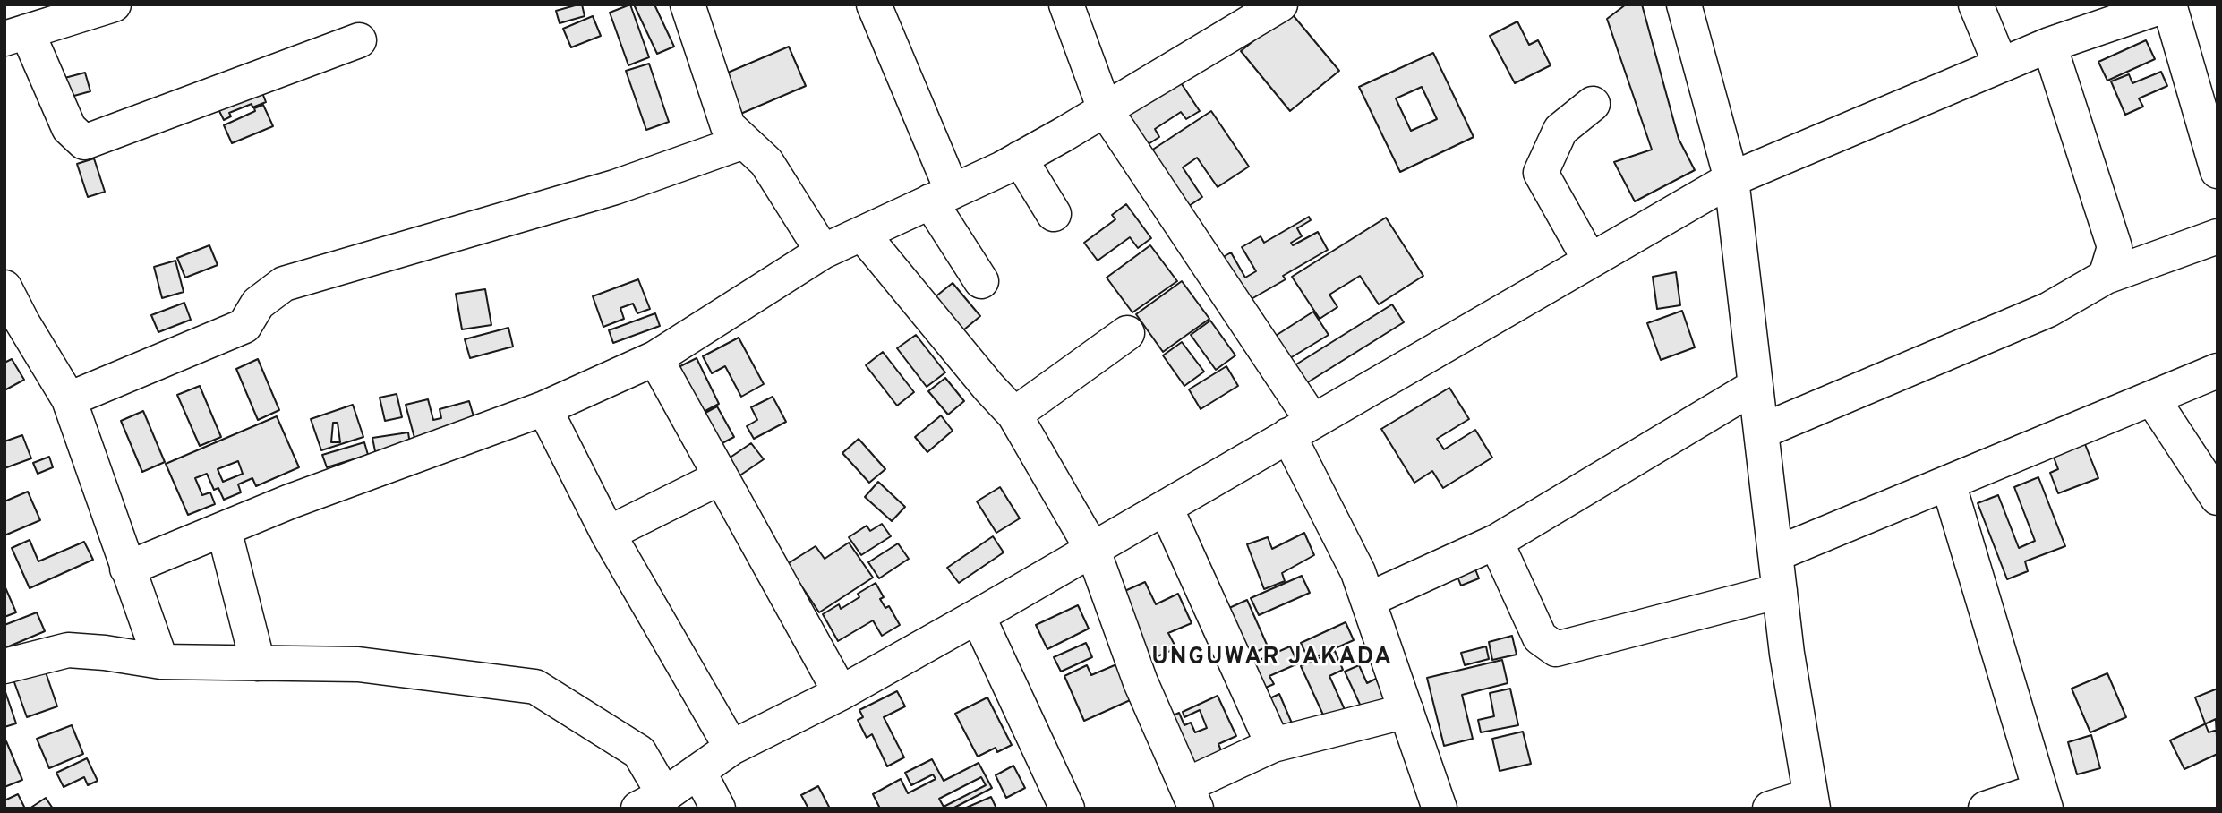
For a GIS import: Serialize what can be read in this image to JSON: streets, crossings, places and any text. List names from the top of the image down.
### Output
{
  "districts": ["UNGUWAR JAKADA"]
}
